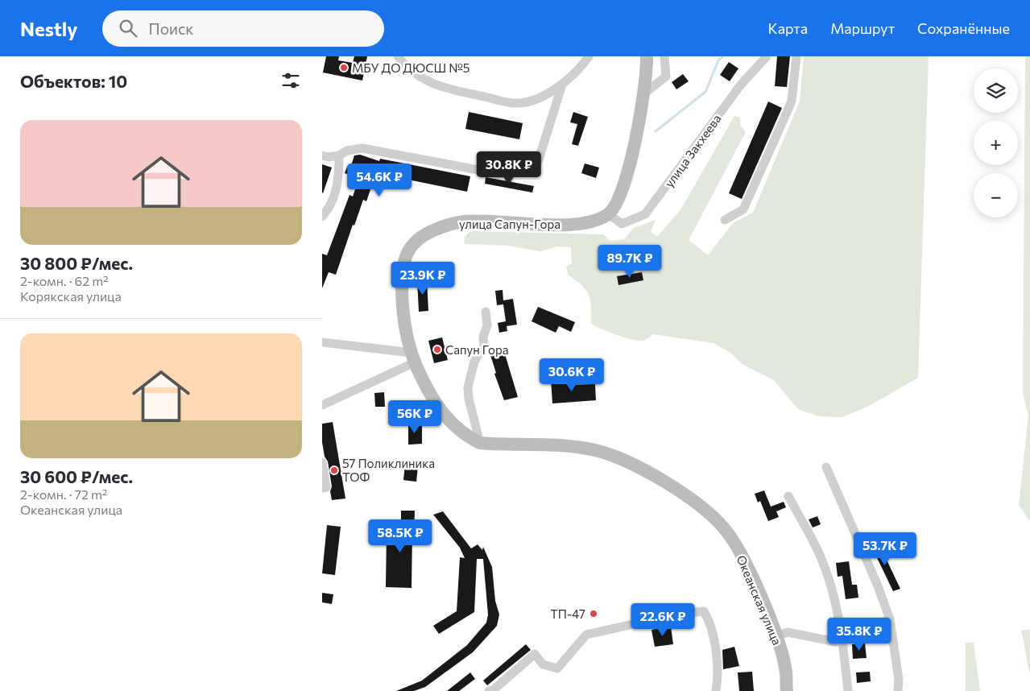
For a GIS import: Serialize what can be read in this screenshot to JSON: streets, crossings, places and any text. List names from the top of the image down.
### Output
{
  "streets": {
    "main road": ["улица Сапун-Гора", "Океанская улица"],
    "street": ["улица Закхеева"]
  },
  "crossings": [
    ["улица Закхеева", "улица Сапун-Гора"],
    ["улица Сапун-Гора", "Океанская улица"]
  ],
  "places": [
    "МБУ ДО ДЮСШ №5",
    "Сапун Гора",
    "57 Поликлиника ТОФ",
    "ТП-47"
  ],
  "page": {
    "header": "Nestly",
    "search": "Поиск",
    "nav": ["Карта", "Маршрут", "Сохранённые"],
    "heading": "Объектов: 10",
    "map_buttons": ["+", "−"],
    "list": [
      {
        "name": "30 800 ₽/мес.",
        "note": "2-комн. · 62 m² · Корякская улица"
      },
      {
        "name": "30 600 ₽/мес.",
        "note": "2-комн. · 72 m² · Океанская улица"
      }
    ],
    "price": [
      "30.8K ₽",
      "54.6K ₽",
      "89.7K ₽",
      "23.9K ₽",
      "30.6K ₽",
      "56K ₽",
      "58.5K ₽",
      "53.7K ₽",
      "22.6K ₽",
      "35.8K ₽"
    ]
  }
}
